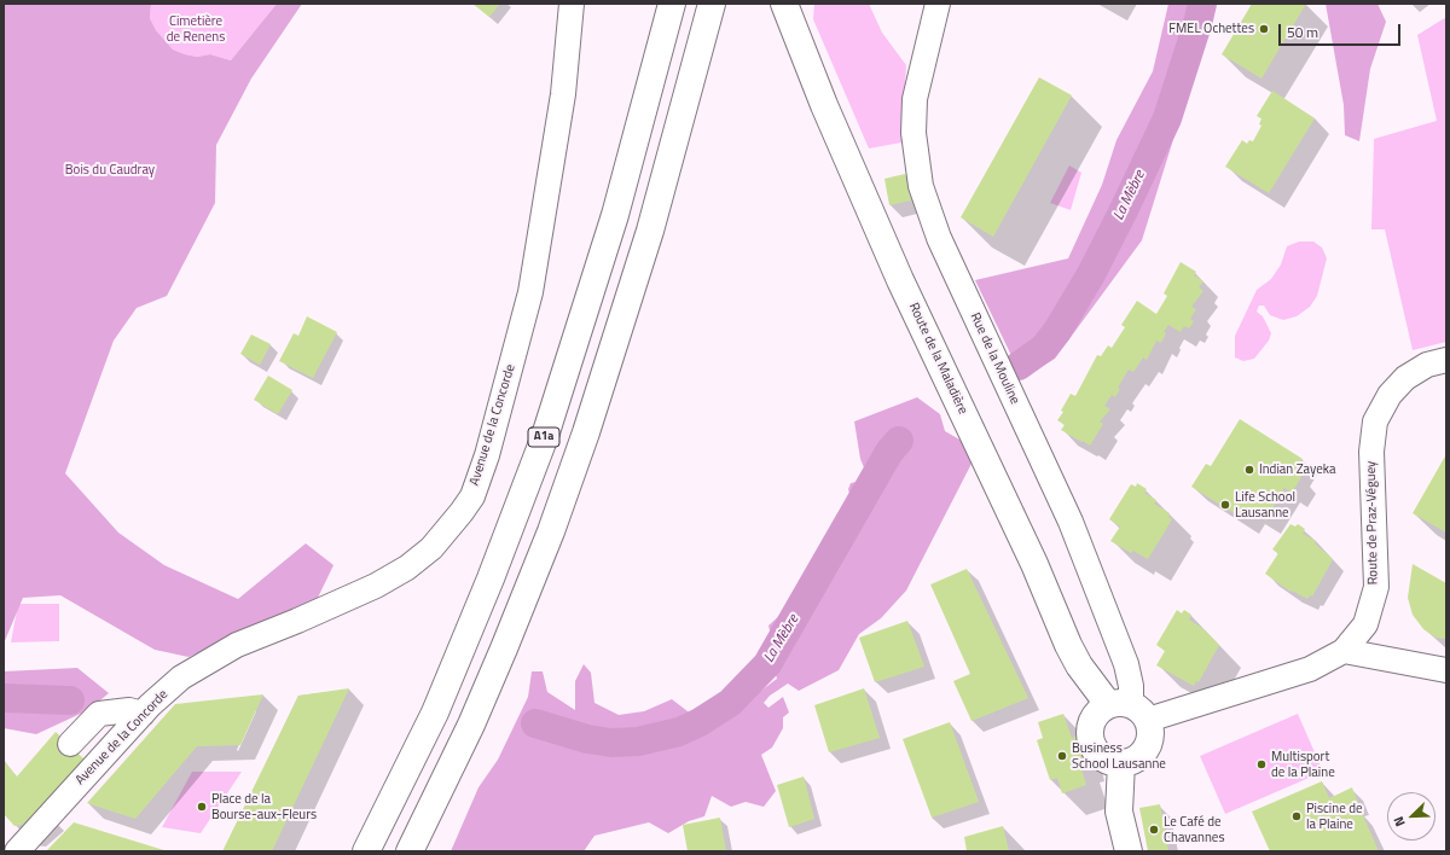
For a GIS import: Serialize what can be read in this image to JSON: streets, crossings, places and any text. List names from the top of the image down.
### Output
{
  "streets": {
    "main road": ["Route de la Maladière", "A1a"],
    "street": ["Rue de la Mouline", "Avenue de la Concorde", "Route de Praz-Véguey"]
  },
  "crossings": [
    ["Route de la Maladière", "Rue de la Mouline"],
    ["Route de la Maladière", "Route de Praz-Véguey"],
    ["Rue de la Mouline", "Route de Praz-Véguey"]
  ],
  "water": ["La Mèbre"],
  "parks": ["Cimetière de Renens", "Bois du Caudray"],
  "places": [
    "FMEL Ochettes",
    "Indian Zayeka",
    "Life School Lausanne",
    "Business School Lausanne",
    "Multisport de la Plaine",
    "Place de la Bourse-aux-Fleurs",
    "Piscine de la Plaine",
    "Le Café de Chavannes"
  ],
  "scale_bar": "50 m",
  "north": "bottom left"
}
